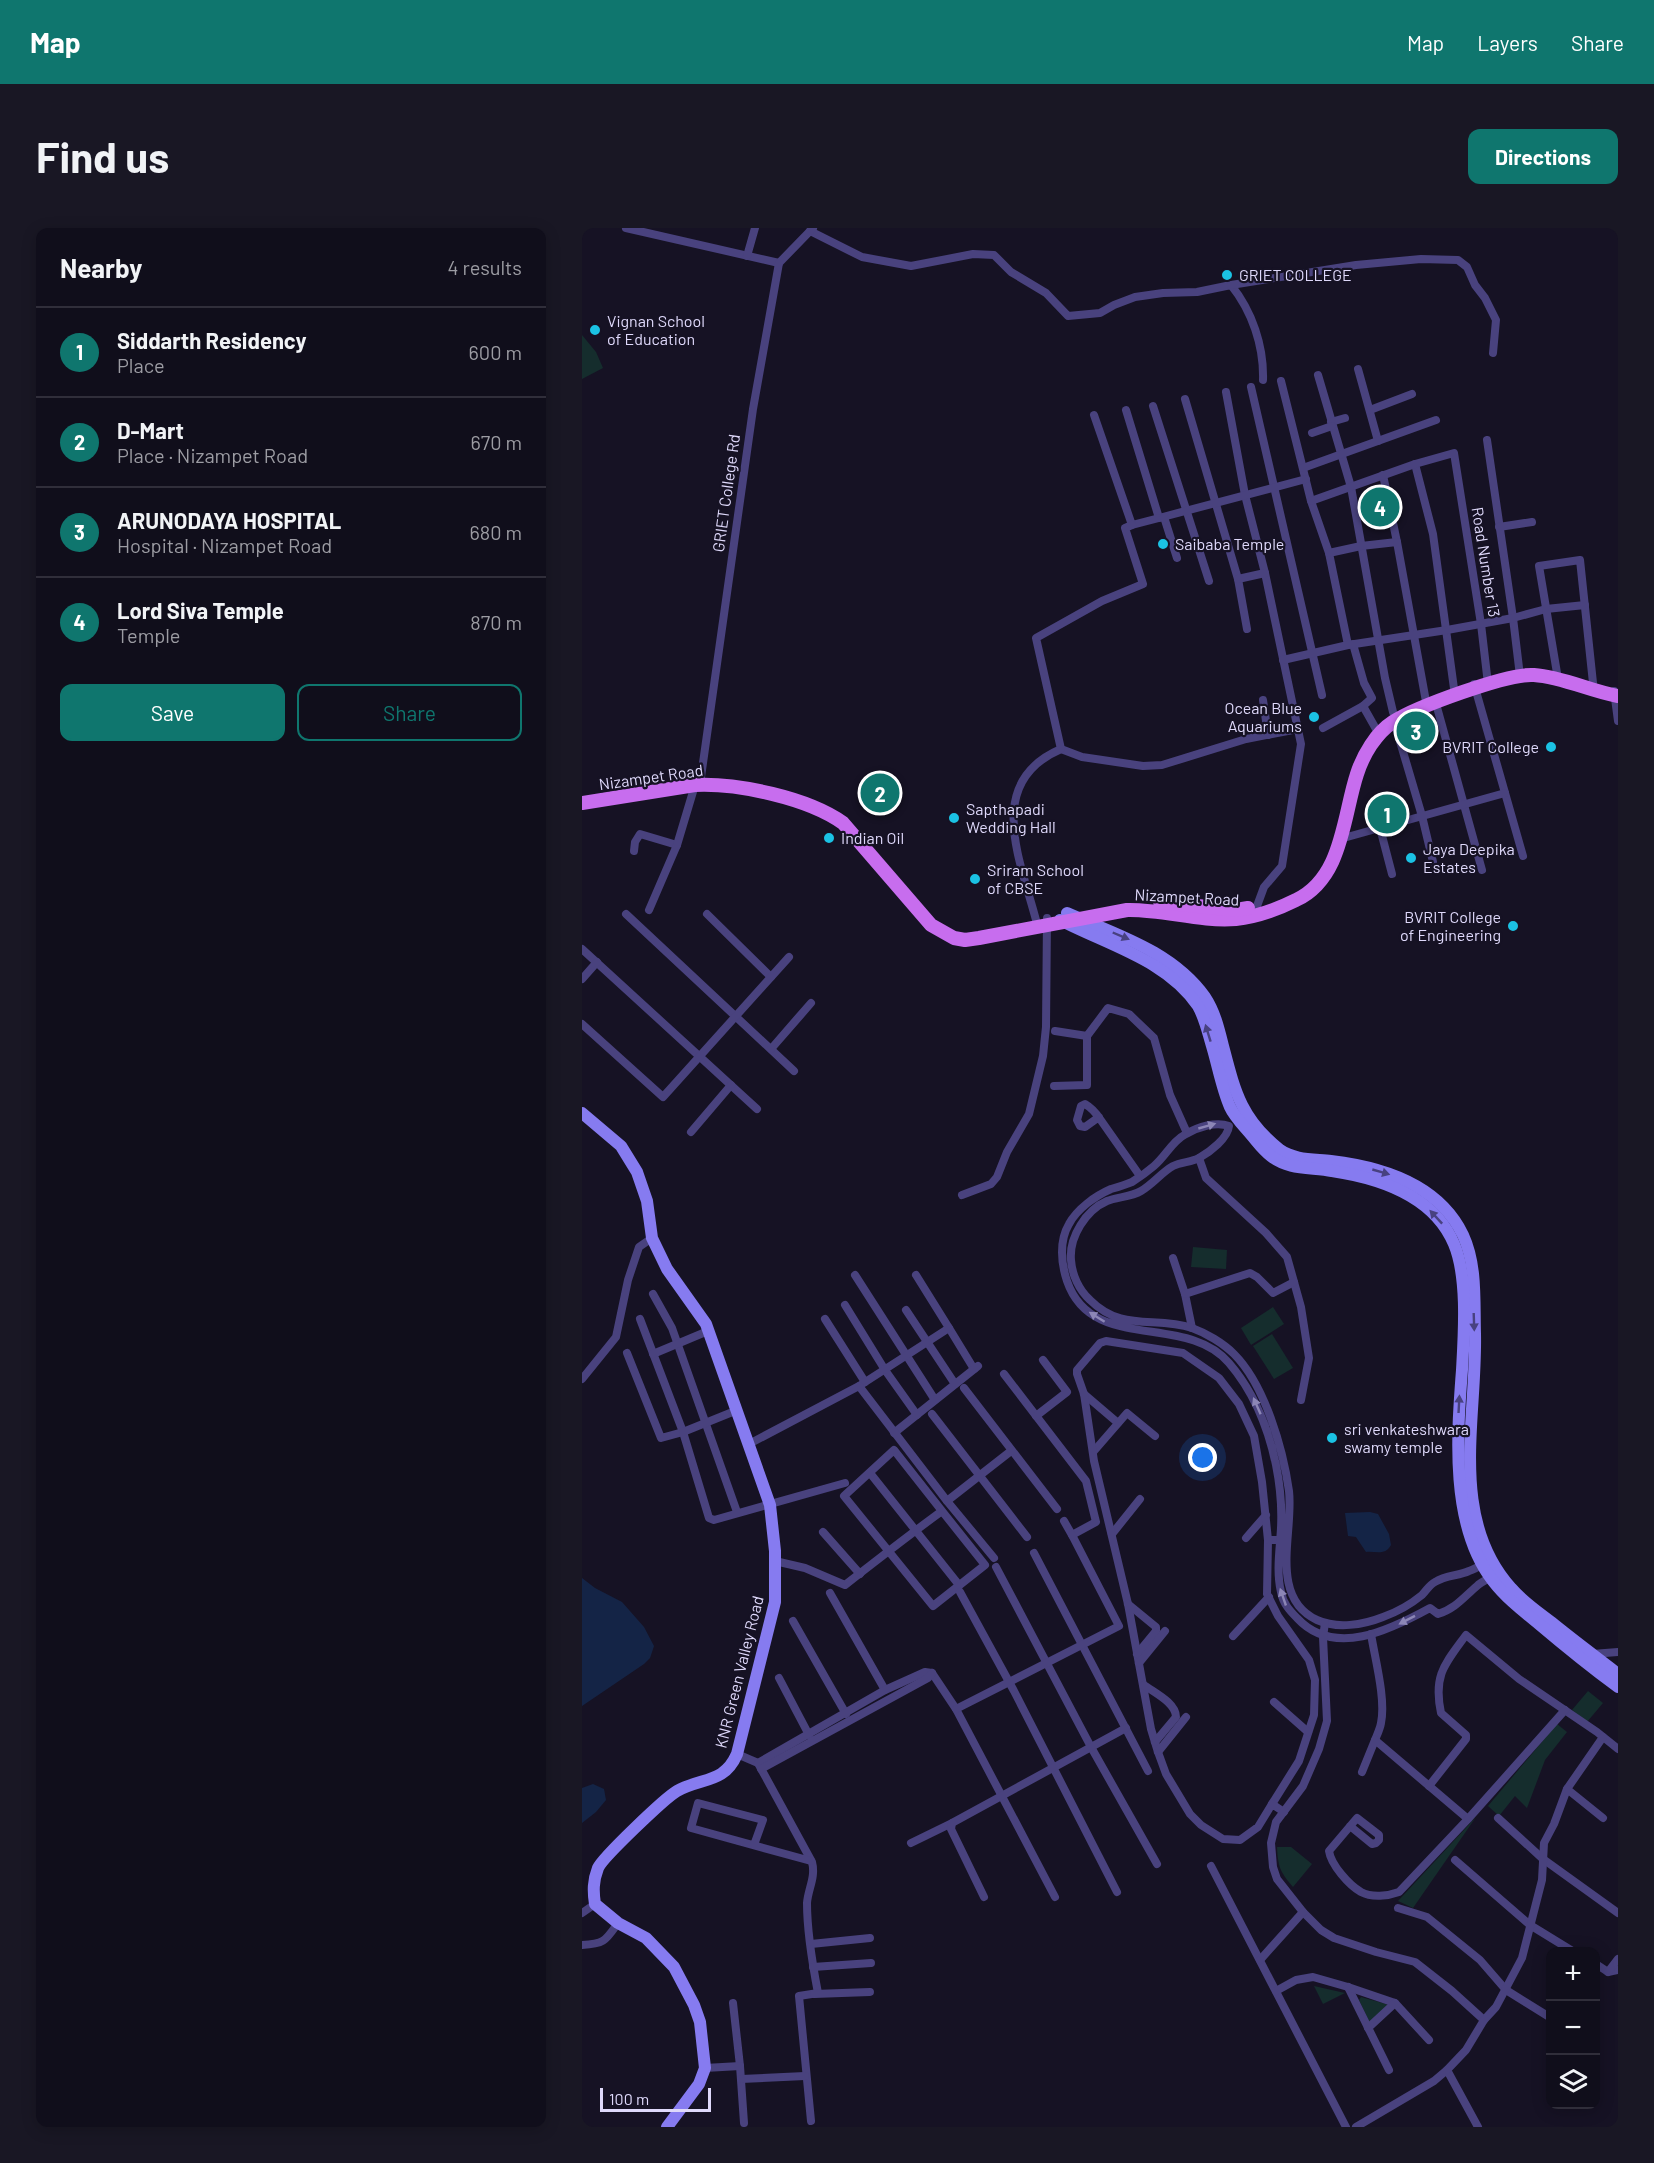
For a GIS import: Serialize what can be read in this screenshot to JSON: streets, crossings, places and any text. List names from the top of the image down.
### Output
{
  "streets": {
    "main road": ["Nizampet Road"],
    "street": ["GRIET College Rd", "Road Number 13", "KNR Green Valley Road"]
  },
  "crossings": [
    ["GRIET College Rd", "Nizampet Road"],
    ["Road Number 13", "Nizampet Road"]
  ],
  "places": [
    "GRIET COLLEGE",
    "Vignan School of Education",
    "Saibaba Temple",
    "Ocean Blue Aquariums",
    "BVRIT College",
    "Sapthapadi Wedding Hall",
    "Indian Oil",
    "Jaya Deepika Estates",
    "Sriram School of CBSE",
    "BVRIT College of Engineering",
    "sri venkateshwara swamy temple"
  ],
  "scale_bar": "100 m",
  "page": {
    "header": "Map",
    "nav": ["Map", "Layers", "Share"],
    "buttons": [
      "Directions",
      ["Save", "Share"]
    ],
    "title": "Find us",
    "heading": ["Nearby", "4 results"],
    "list": [
      {
        "mark": "1",
        "name": "Siddarth Residency",
        "note": "Place",
        "value": "600 m"
      },
      {
        "mark": "2",
        "name": "D-Mart",
        "note": "Place · Nizampet Road",
        "value": "670 m"
      },
      {
        "mark": "3",
        "name": "ARUNODAYA HOSPITAL",
        "note": "Hospital · Nizampet Road",
        "value": "680 m"
      },
      {
        "mark": "4",
        "name": "Lord Siva Temple",
        "note": "Temple",
        "value": "870 m"
      }
    ],
    "pins": [
      "4",
      "3",
      "2",
      "1"
    ],
    "map_buttons": ["+", "−"],
    "scale": "100 m"
  }
}
